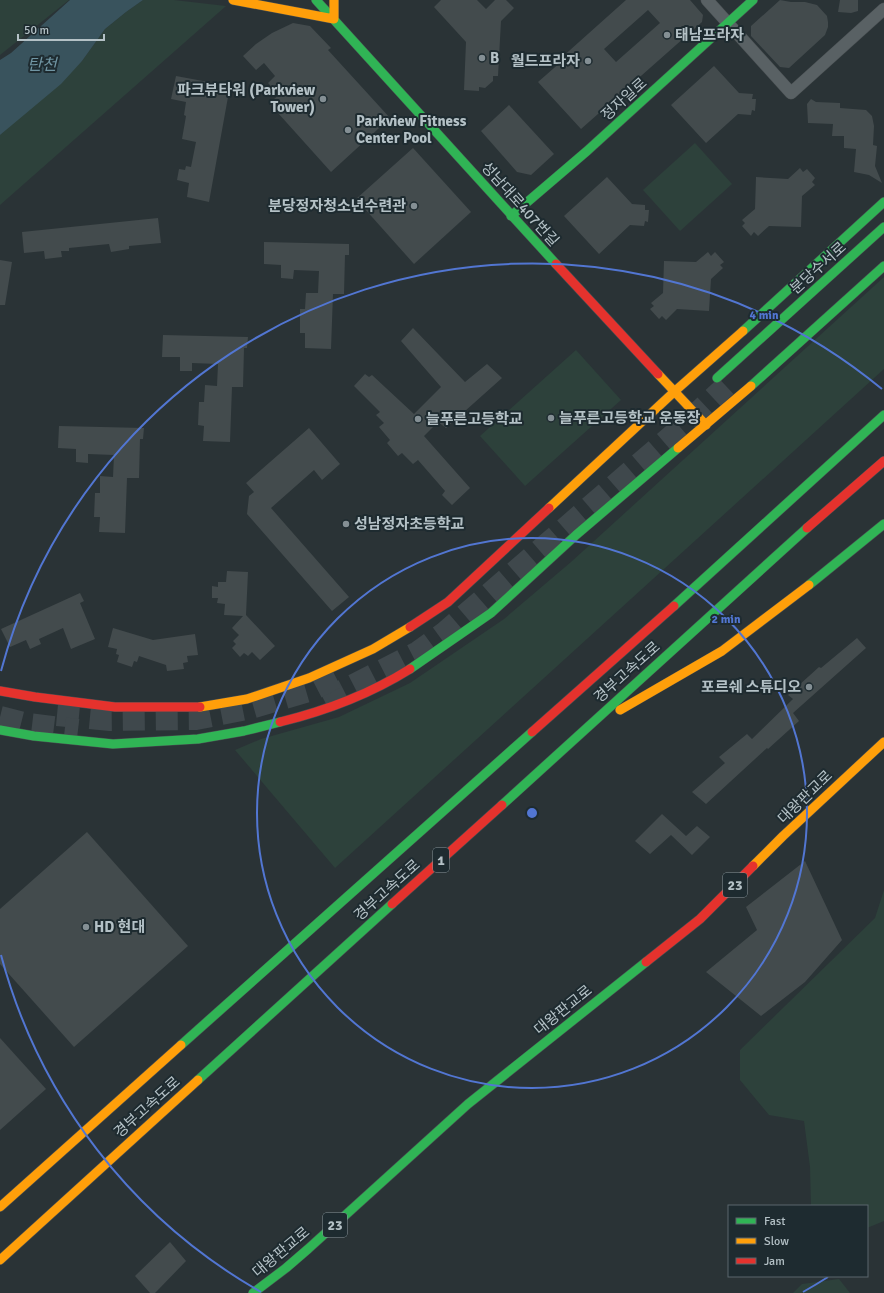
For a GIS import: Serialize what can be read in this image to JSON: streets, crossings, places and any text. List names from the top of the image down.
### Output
{
  "streets": {
    "main road": [
      "정자일로",
      "성남대로407번길",
      "분당수서로",
      "경부고속도로",
      "대왕판교로",
      "1",
      "23"
    ]
  },
  "crossings": [
    ["정자일로", "성남대로407번길"]
  ],
  "water": ["탄천"],
  "places": [
    "태남프라자",
    "B",
    "월드프라자",
    "파크뷰타워 (Parkview Tower)",
    "Parkview Fitness Center Pool",
    "분당정자청소년수련관",
    "늘푸른고등학교 운동장",
    "늘푸른고등학교",
    "성남정자초등학교",
    "포르쉐 스튜디오",
    "HD 현대"
  ],
  "legend": ["Fast", "Slow", "Jam"],
  "scale_bar": "50 m",
  "rings": ["4 min", "2 min"]
}
